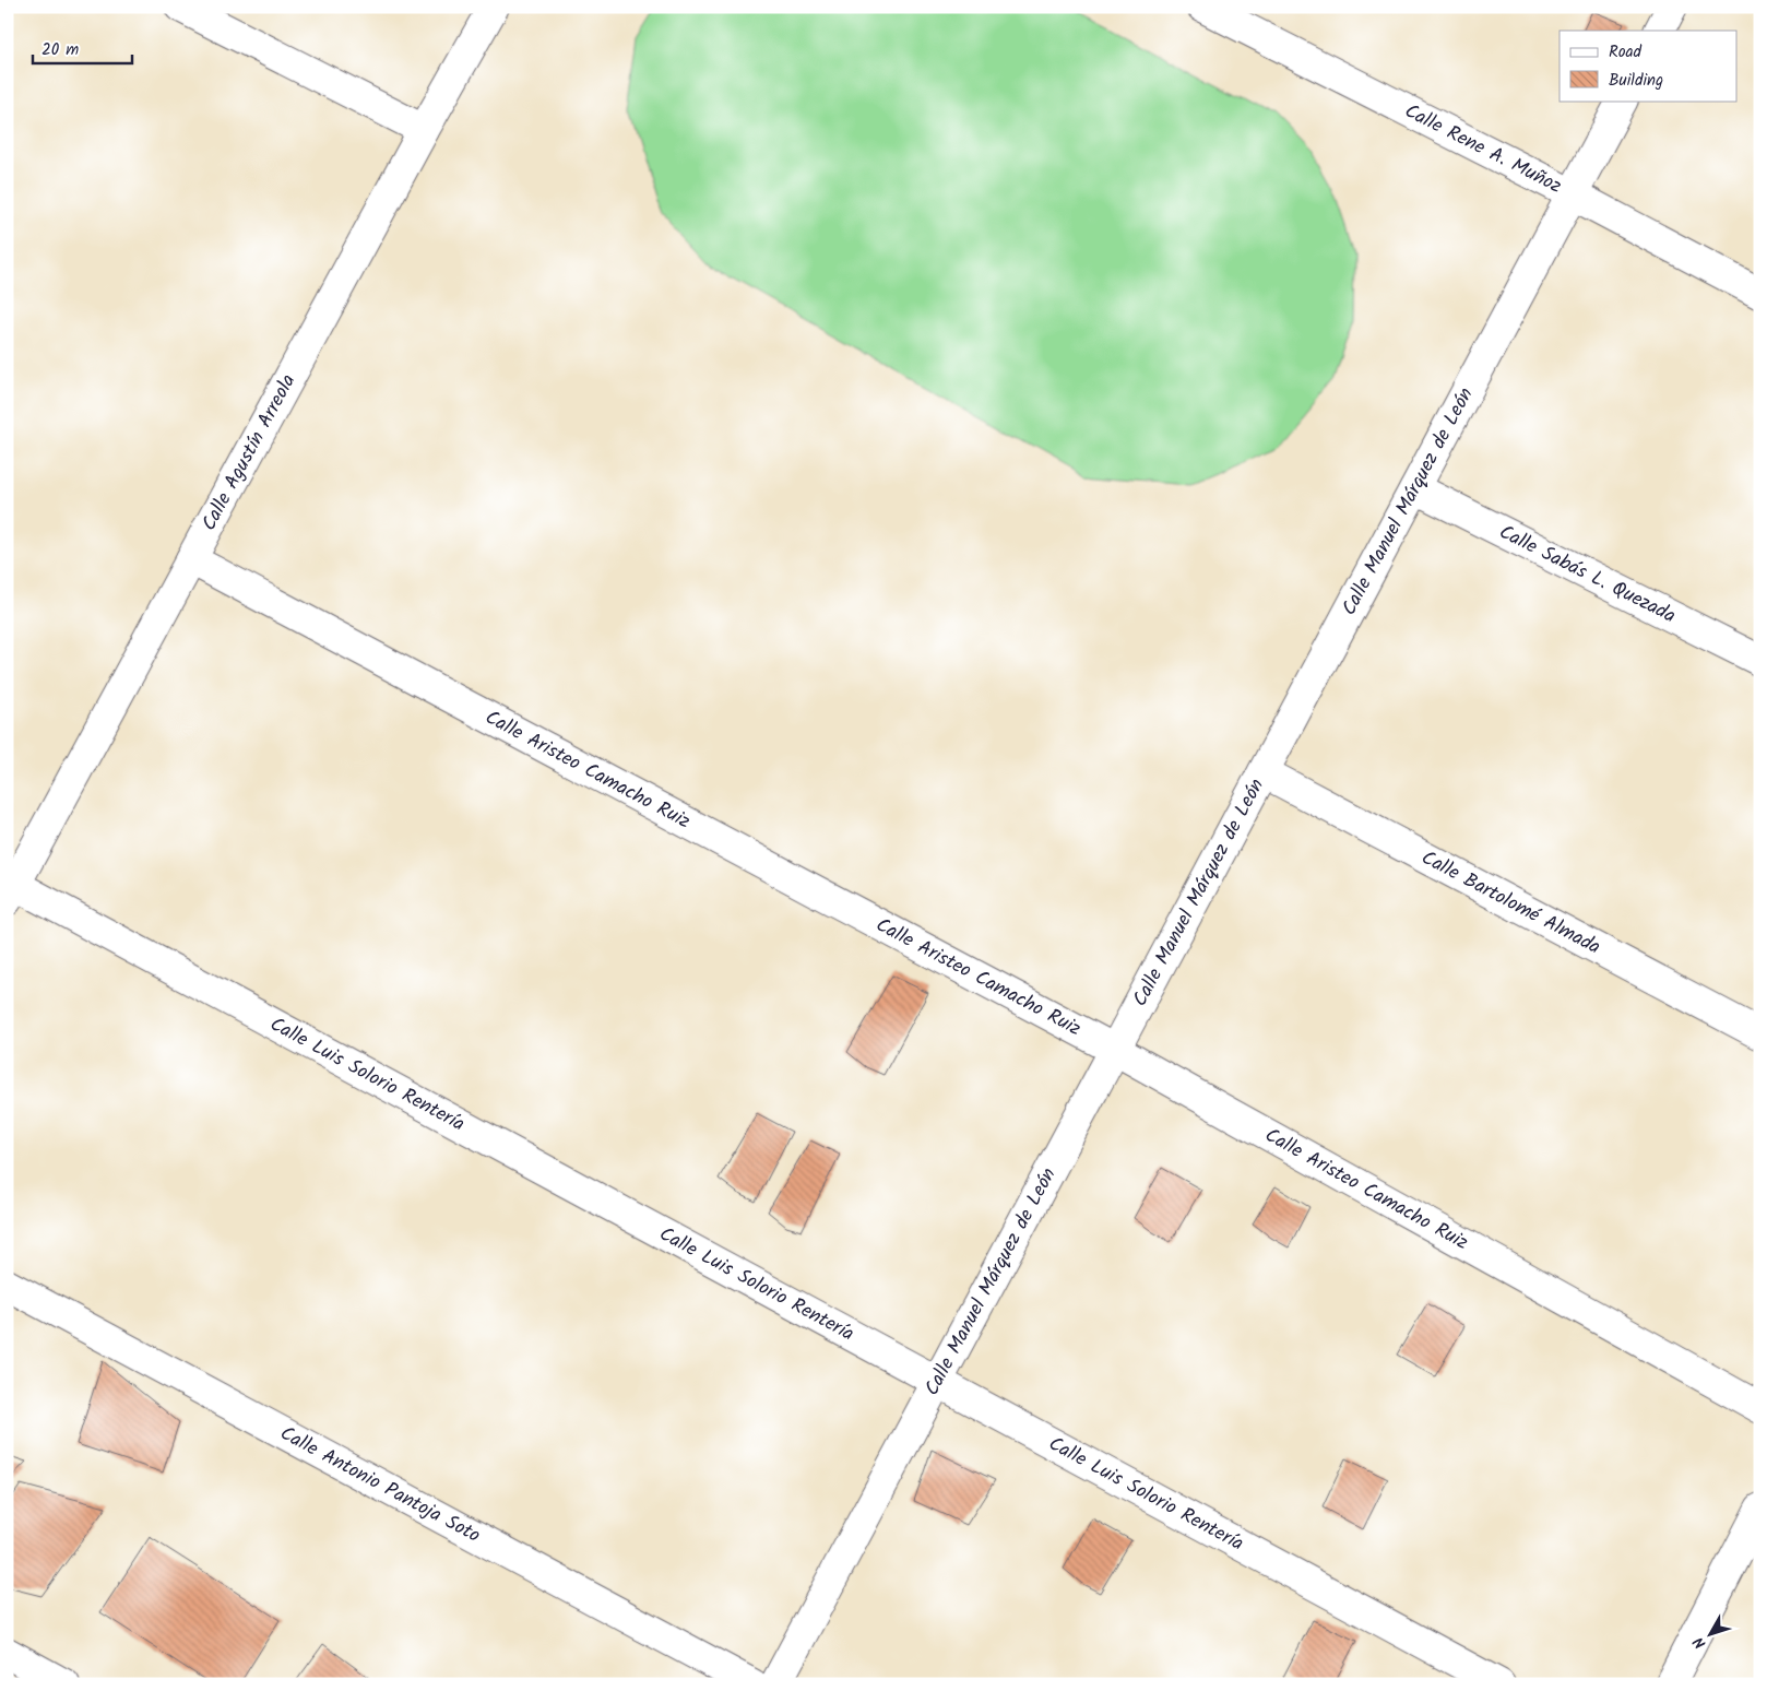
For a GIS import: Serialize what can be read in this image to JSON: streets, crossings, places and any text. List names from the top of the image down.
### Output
{
  "streets": {
    "street": [
      "Calle Rene A. Muñoz",
      "Calle Agustín Arreola",
      "Calle Manuel Márquez de León",
      "Calle Sabás L. Quezada",
      "Calle Aristeo Camacho Ruiz",
      "Calle Bartolomé Almada",
      "Calle Luis Solorio Rentería",
      "Calle Antonio Pantoja Soto"
    ]
  },
  "crossings": [
    ["Calle Rene A. Muñoz", "Calle Manuel Márquez de León"],
    ["Calle Agustín Arreola", "Calle Aristeo Camacho Ruiz"],
    ["Calle Agustín Arreola", "Calle Luis Solorio Rentería"],
    ["Calle Manuel Márquez de León", "Calle Sabás L. Quezada"],
    ["Calle Manuel Márquez de León", "Calle Aristeo Camacho Ruiz"],
    ["Calle Manuel Márquez de León", "Calle Bartolomé Almada"],
    ["Calle Manuel Márquez de León", "Calle Luis Solorio Rentería"]
  ],
  "legend": ["Road", "Building"],
  "scale_bar": "20 m",
  "north": "bottom left"
}
